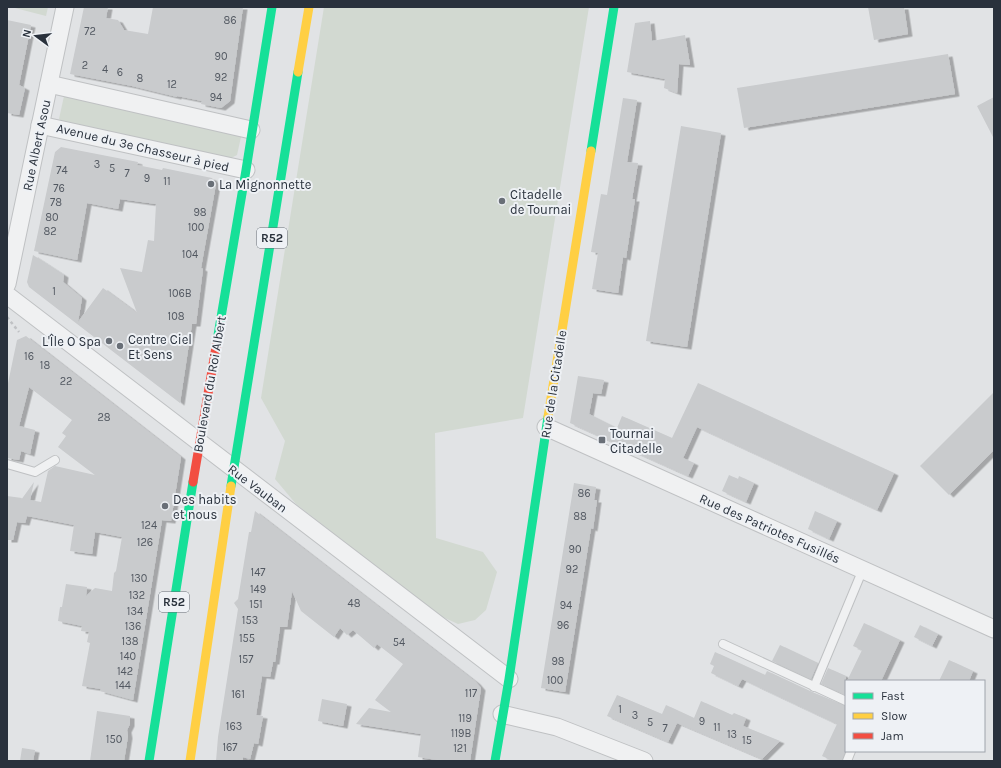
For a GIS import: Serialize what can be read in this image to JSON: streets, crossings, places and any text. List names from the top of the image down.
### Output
{
  "streets": {
    "main road": ["R52", "Boulevard du Roi Albert", "Rue de la Citadelle"],
    "street": [
      "Rue Albert Asou",
      "Avenue du 3e Chasseur à pied",
      "Rue Vauban",
      "Rue des Patriotes Fusillés"
    ]
  },
  "crossings": [
    ["Rue Albert Asou", "Avenue du 3e Chasseur à pied"],
    ["Avenue du 3e Chasseur à pied", "Boulevard du Roi Albert"],
    ["R52", "Rue Vauban"],
    ["Boulevard du Roi Albert", "Rue Vauban"],
    ["Rue de la Citadelle", "Rue Vauban"],
    ["Rue de la Citadelle", "Rue des Patriotes Fusillés"]
  ],
  "places": {
    "other": [
      "La Mignonnette",
      "Citadelle de Tournai",
      "L'Île O Spa",
      "Centre Ciel Et Sens",
      "Des habits et nous"
    ],
    "transit": ["Tournai Citadelle"]
  },
  "house_numbers": [
    "86",
    "72",
    "90",
    "2",
    "4",
    "6",
    "92",
    "8",
    "12",
    "94",
    "3",
    "5",
    "74",
    "7",
    "9",
    "11",
    "76",
    "78",
    "98",
    "80",
    "100",
    "82",
    "104",
    "1",
    "106B",
    "108",
    "16",
    "18",
    "22",
    "28",
    "86",
    "88",
    "124",
    "126",
    "90",
    "92",
    "147",
    "130",
    "149",
    "132",
    "48",
    "151",
    "94",
    "134",
    "153",
    "96",
    "136",
    "155",
    "138",
    "54",
    "140",
    "157",
    "98",
    "142",
    "100",
    "144",
    "117",
    "161",
    "1",
    "3",
    "119",
    "9",
    "5",
    "163",
    "11",
    "7",
    "119B",
    "13",
    "150",
    "15",
    "167",
    "121"
  ],
  "legend": ["Fast", "Slow", "Jam"],
  "north": "left"
}
